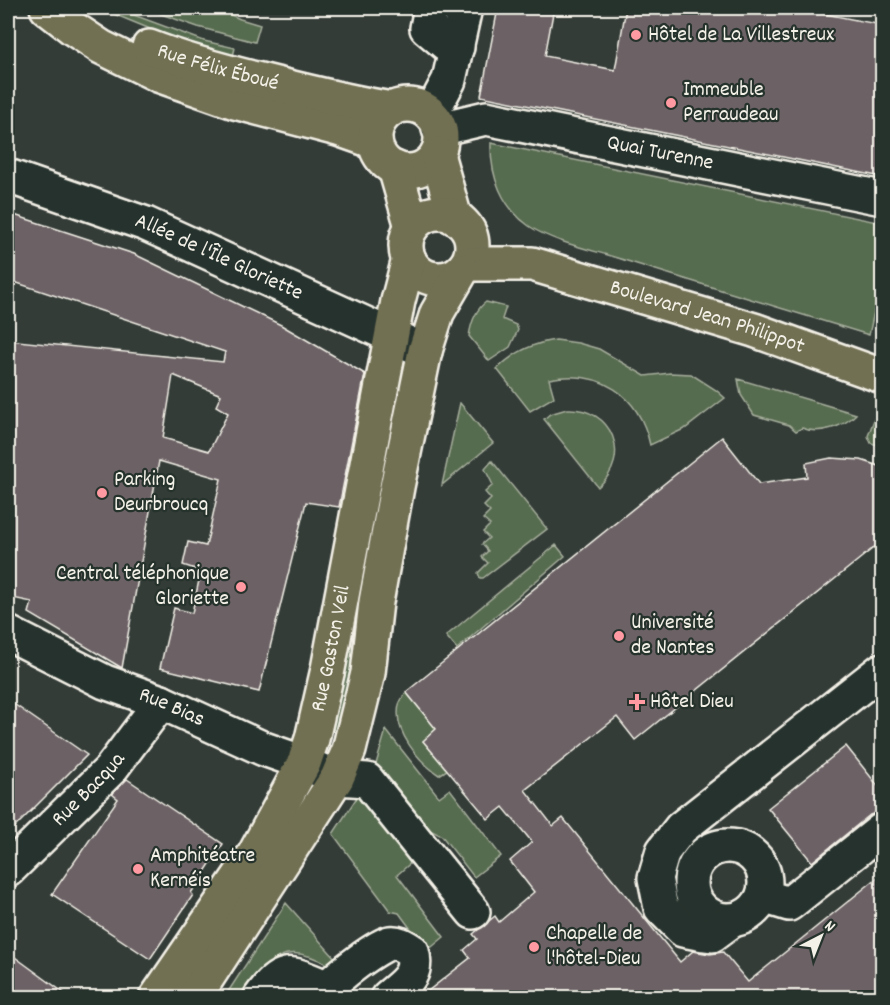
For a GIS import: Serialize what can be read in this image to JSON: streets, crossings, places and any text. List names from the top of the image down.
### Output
{
  "streets": {
    "main road": ["Rue Félix Éboué", "Boulevard Jean Philippot", "Rue Gaston Veil"],
    "street": [
      "Quai Turenne",
      "Allée de l'Île Gloriette",
      "Rue Bias",
      "Rue Bacqua"
    ]
  },
  "crossings": [
    ["Rue Félix Éboué", "Quai Turenne"],
    ["Allée de l'Île Gloriette", "Rue Gaston Veil"],
    ["Boulevard Jean Philippot", "Rue Gaston Veil"],
    ["Rue Gaston Veil", "Rue Bias"],
    ["Rue Bias", "Rue Bacqua"]
  ],
  "places": {
    "other": [
      "Hôtel de La Villestreux",
      "Immeuble Perraudeau",
      "Parking Deurbroucq",
      "Central téléphonique Gloriette",
      "Université de Nantes",
      "Amphitéatre Kernéis",
      "Chapelle de l'hôtel-Dieu"
    ],
    "health": ["Hôtel Dieu"]
  },
  "north": "top right"
}
